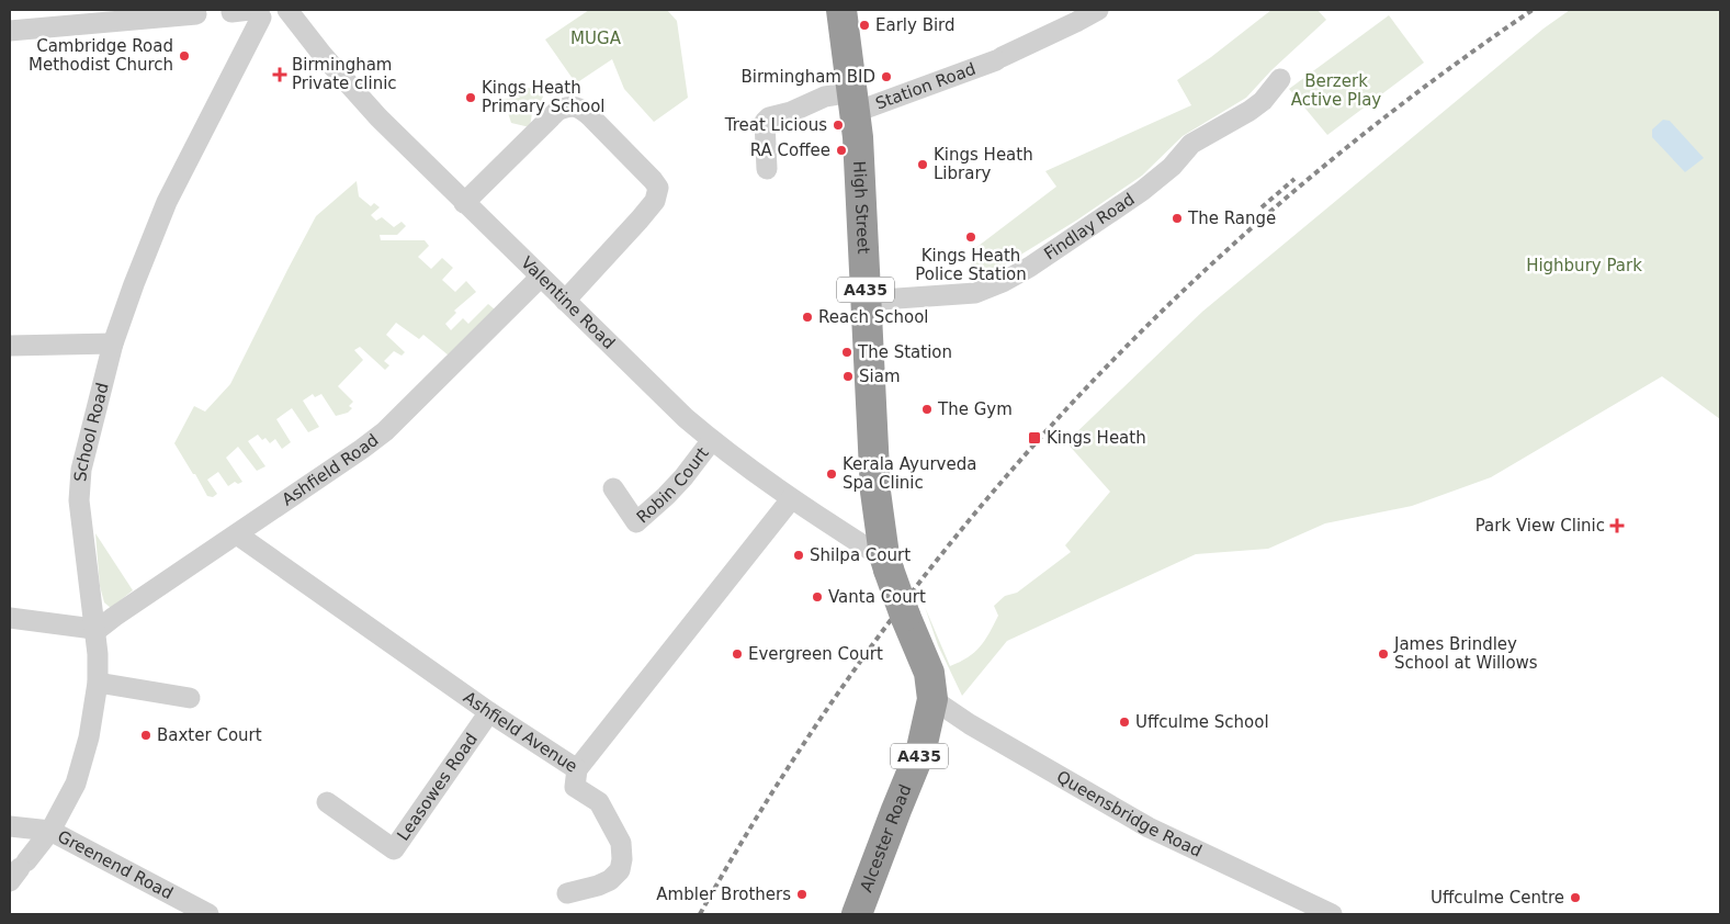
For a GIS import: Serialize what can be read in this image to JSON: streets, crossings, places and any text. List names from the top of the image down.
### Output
{
  "streets": {
    "highway": ["High Street", "A435", "Alcester Road"],
    "street": [
      "Station Road",
      "Findlay Road",
      "Valentine Road",
      "School Road",
      "Ashfield Road",
      "Robin Court",
      "Ashfield Avenue",
      "Leasowes Road",
      "Queensbridge Road",
      "Greenend Road"
    ]
  },
  "crossings": [
    ["Station Road", "High Street"],
    ["High Street", "Findlay Road"],
    ["High Street", "A435"],
    ["High Street", "Valentine Road"],
    ["A435", "Valentine Road"],
    ["A435", "Queensbridge Road"],
    ["A435", "Alcester Road"],
    ["Valentine Road", "Ashfield Road"],
    ["Valentine Road", "Robin Court"],
    ["Valentine Road", "Ashfield Avenue"],
    ["School Road", "Ashfield Road"],
    ["School Road", "Greenend Road"],
    ["Ashfield Road", "Ashfield Avenue"],
    ["Ashfield Avenue", "Leasowes Road"],
    ["Queensbridge Road", "Alcester Road"]
  ],
  "parks": ["MUGA", "Berzerk Active Play", "Highbury Park"],
  "places": {
    "other": [
      "Early Bird",
      "Cambridge Road Methodist Church",
      "Birmingham BID",
      "Kings Heath Primary School",
      "Treat Licious",
      "RA Coffee",
      "Kings Heath Library",
      "The Range",
      "Kings Heath Police Station",
      "Reach School",
      "The Station",
      "Siam",
      "The Gym",
      "Kerala Ayurveda Spa Clinic",
      "Shilpa Court",
      "Vanta Court",
      "Evergreen Court",
      "James Brindley School at Willows",
      "Uffculme School",
      "Baxter Court",
      "Ambler Brothers",
      "Uffculme Centre"
    ],
    "health": ["Birmingham Private clinic", "Park View Clinic"],
    "transit": ["Kings Heath"]
  }
}
